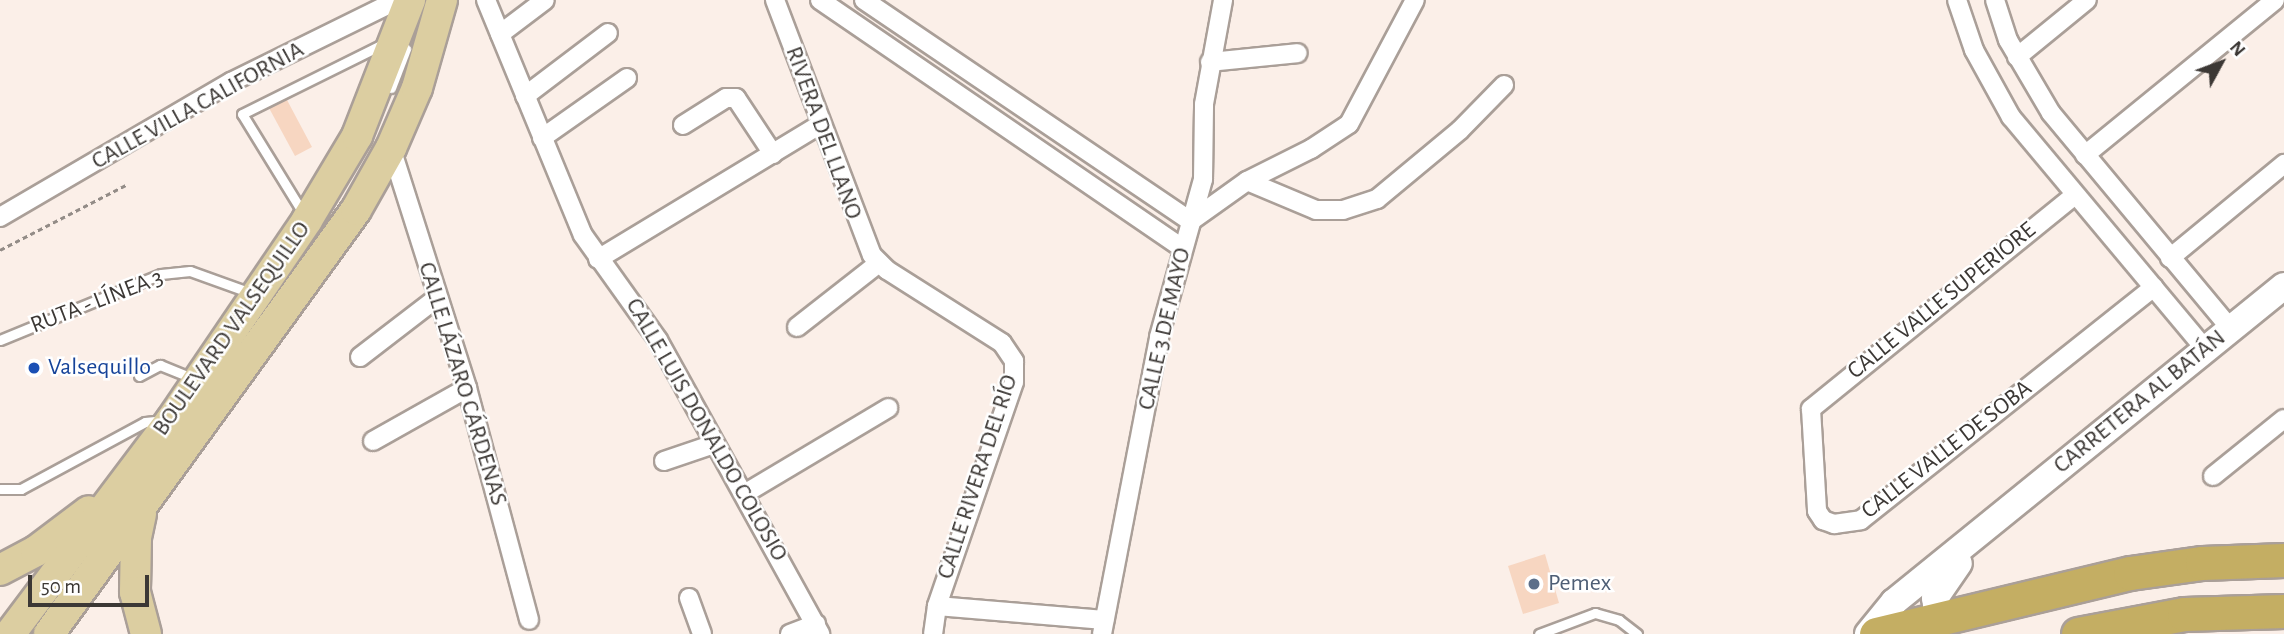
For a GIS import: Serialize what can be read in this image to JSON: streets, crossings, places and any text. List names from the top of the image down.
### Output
{
  "streets": {
    "main road": ["BOULEVARD VALSEQUILLO"],
    "street": [
      "CALLE VILLA CALIFORNIA",
      "RIVERA DEL LLANO",
      "CALLE VALLE SUPERIORE",
      "CALLE 3 DE MAYO",
      "CALLE LÁZARO CÁRDENAS",
      "CARRETERA AL BATÁN",
      "CALLE LUIS DONALDO COLOSIO",
      "CALLE VALLE DE SOBA",
      "CALLE RIVERA DEL RÍO"
    ],
    "lane": ["RUTA - LÍNEA 3"]
  },
  "crossings": [
    ["RIVERA DEL LLANO", "CALLE RIVERA DEL RÍO"],
    ["CALLE VALLE SUPERIORE", "CALLE VALLE DE SOBA"],
    ["RUTA - LÍNEA 3", "BOULEVARD VALSEQUILLO"],
    ["BOULEVARD VALSEQUILLO", "CALLE LÁZARO CÁRDENAS"]
  ],
  "places": ["Valsequillo", "Pemex"],
  "scale_bar": "50 m",
  "north": "top right"
}
